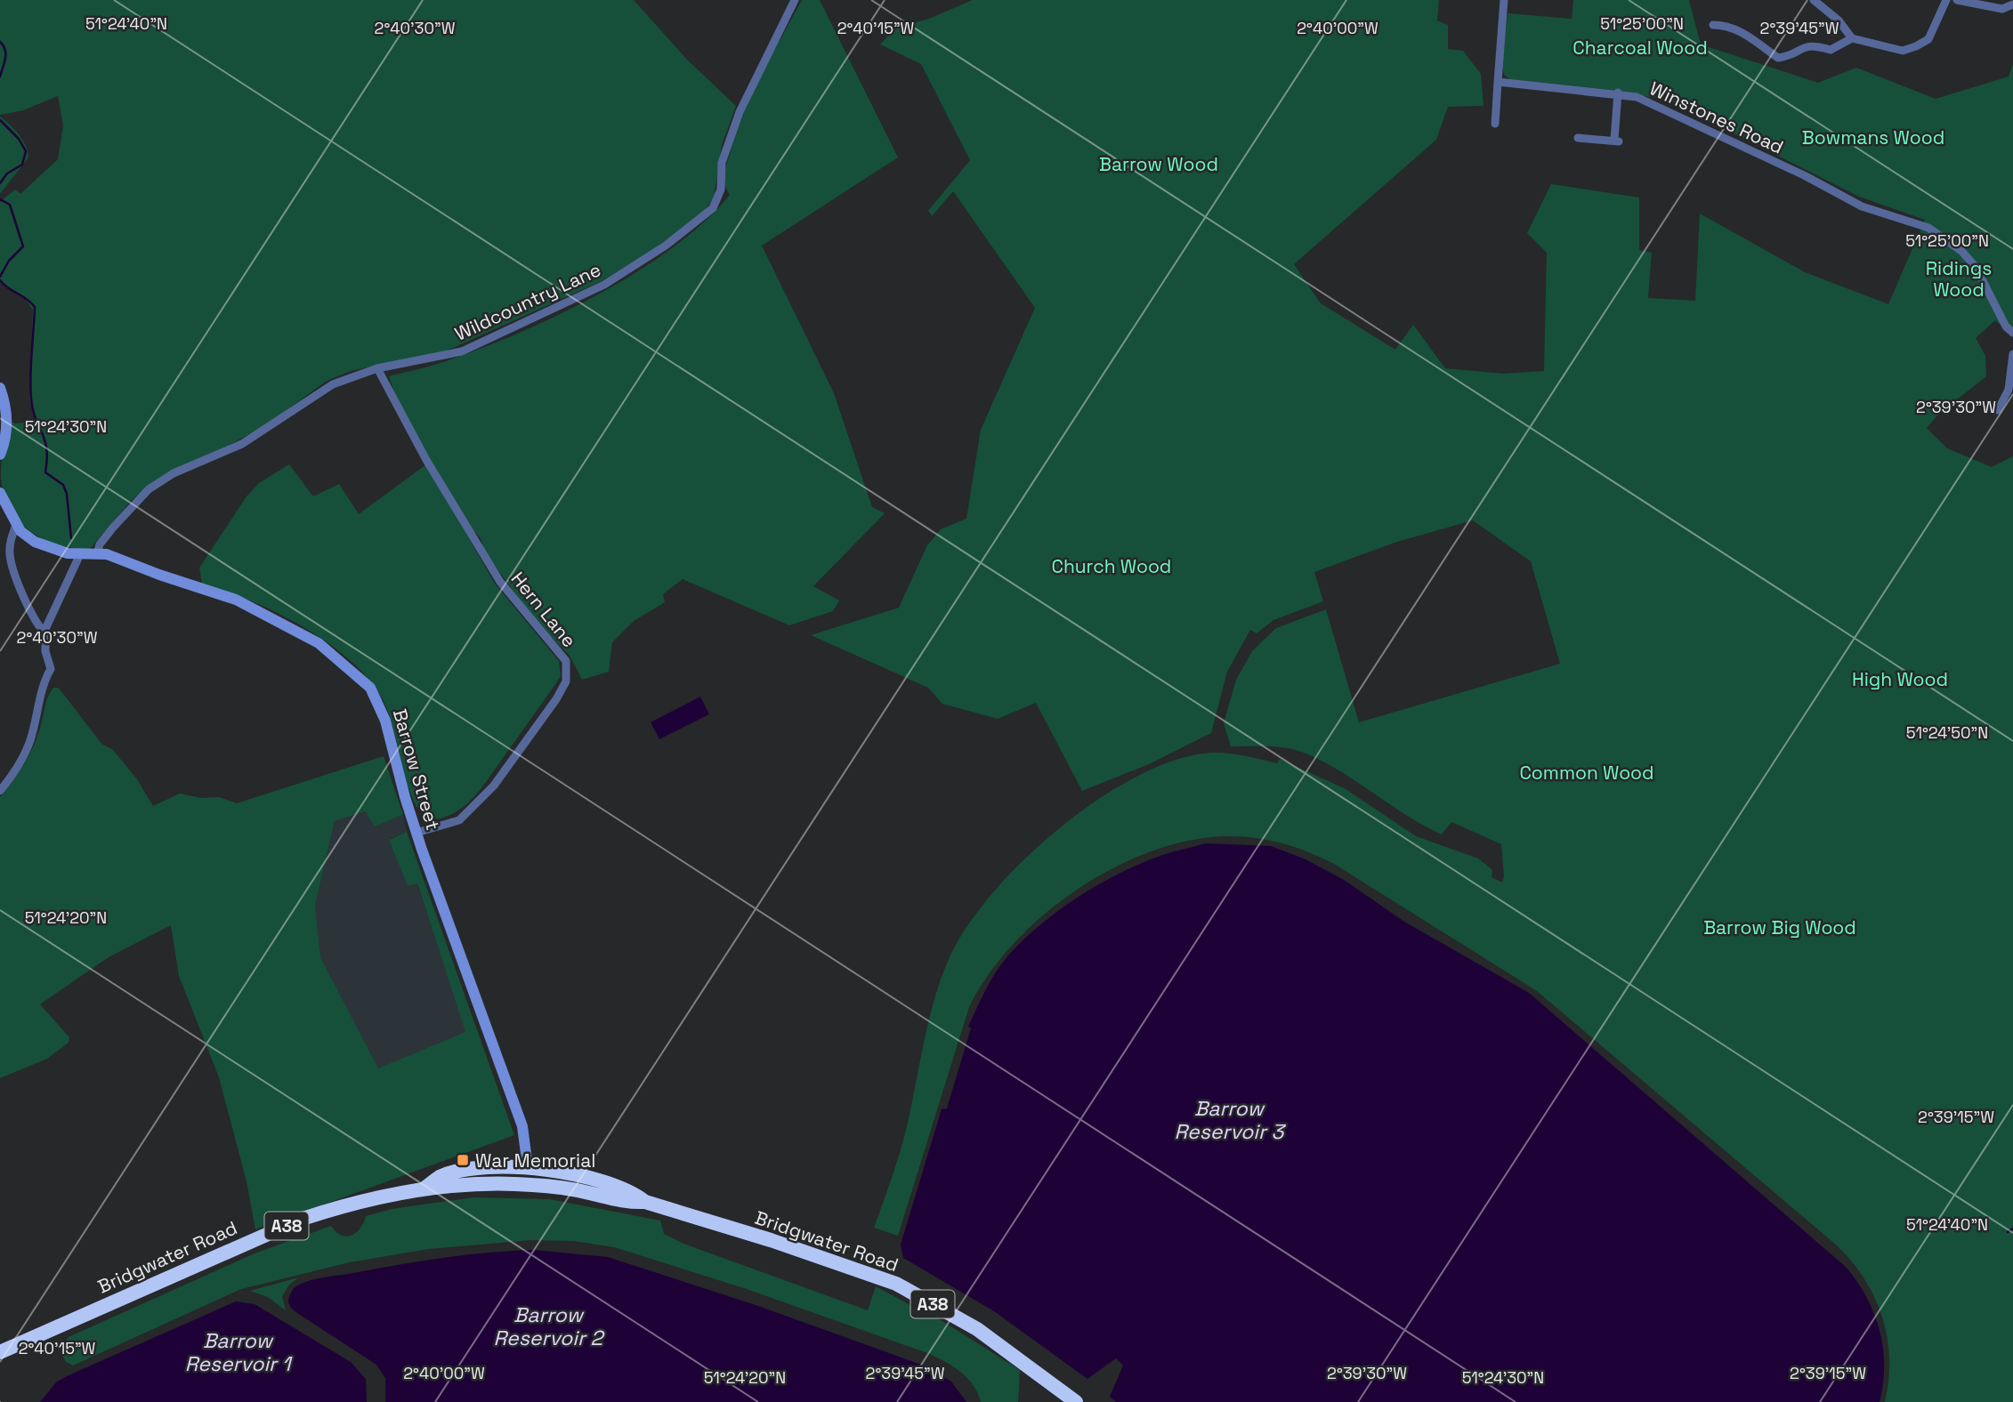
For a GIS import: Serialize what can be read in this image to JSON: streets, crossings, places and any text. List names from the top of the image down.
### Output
{
  "streets": {
    "highway": ["A38", "Bridgwater Road"],
    "main road": ["Barrow Street"],
    "street": ["Winstones Road", "Wildcountry Lane", "Hern Lane"]
  },
  "crossings": [
    ["Wildcountry Lane", "Hern Lane"],
    ["Wildcountry Lane", "Barrow Street"],
    ["Hern Lane", "Barrow Street"],
    ["Barrow Street", "Bridgwater Road"]
  ],
  "water": ["Barrow Reservoir 3", "Barrow Reservoir 2", "Barrow Reservoir 1"],
  "parks": [
    "Charcoal Wood",
    "Bowmans Wood",
    "Barrow Wood",
    "Ridings Wood",
    "Church Wood",
    "High Wood",
    "Common Wood",
    "Barrow Big Wood"
  ],
  "places": {
    "transit": ["War Memorial"]
  },
  "coordinates": [
    "51°24'40\"N",
    "51°25'00\"N",
    "2°40'30\"W",
    "2°40'15\"W",
    "2°40'00\"W",
    "2°39'45\"W",
    "2°39'30\"W",
    "51°24'30\"N",
    "51°24'50\"N",
    "51°24'20\"N",
    "2°39'15\"W"
  ]
}
